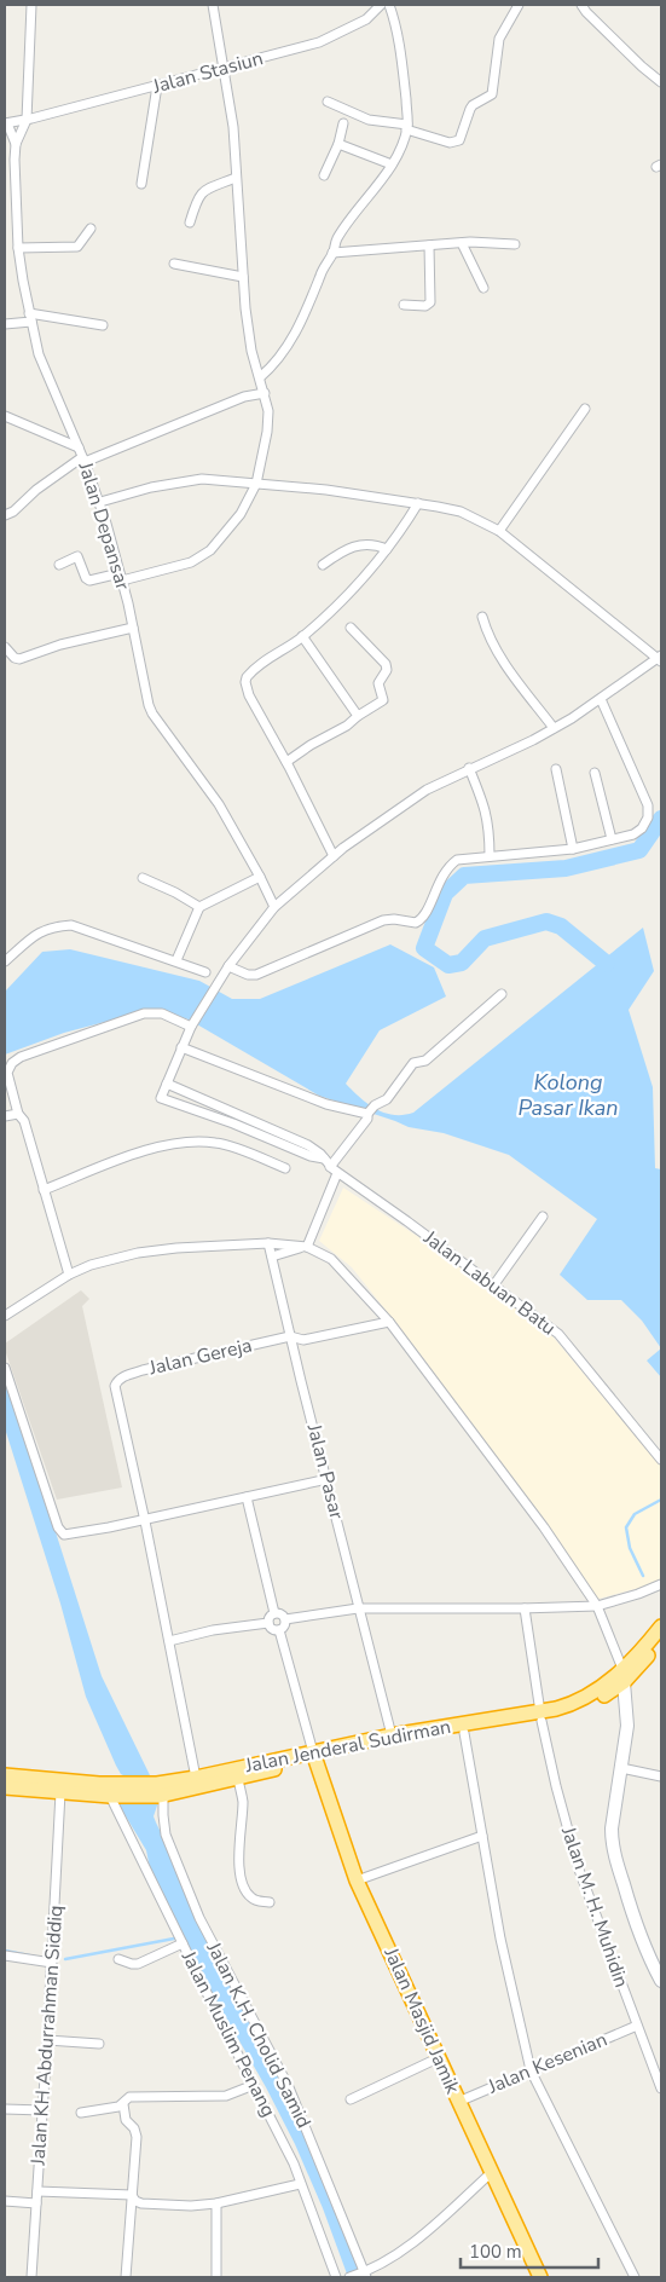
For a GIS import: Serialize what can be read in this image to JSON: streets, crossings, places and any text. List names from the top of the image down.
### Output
{
  "streets": {
    "highway": ["Jalan Jenderal Sudirman", "Jalan Masjid Jamik"],
    "street": [
      "Jalan Stasiun",
      "Jalan Depansar",
      "Jalan Labuan Batu",
      "Jalan Gereja",
      "Jalan Pasar",
      "Jalan M. H. Muhidin",
      "Jalan Muslim Penang",
      "Jalan KH Abdurrahman Siddiq",
      "Jalan K.H. Cholid Samid",
      "Jalan Kesenian"
    ]
  },
  "crossings": [
    ["Jalan Stasiun", "Jalan Depansar"],
    ["Jalan Gereja", "Jalan Pasar"],
    ["Jalan Pasar", "Jalan Jenderal Sudirman"],
    ["Jalan Jenderal Sudirman", "Jalan M. H. Muhidin"],
    ["Jalan Jenderal Sudirman", "Jalan Masjid Jamik"],
    ["Jalan Jenderal Sudirman", "Jalan Muslim Penang"],
    ["Jalan Jenderal Sudirman", "Jalan KH Abdurrahman Siddiq"],
    ["Jalan Jenderal Sudirman", "Jalan K.H. Cholid Samid"],
    ["Jalan M. H. Muhidin", "Jalan Kesenian"],
    ["Jalan Masjid Jamik", "Jalan Kesenian"]
  ],
  "water": ["Kolong Pasar Ikan"],
  "scale_bar": "100 m"
}
